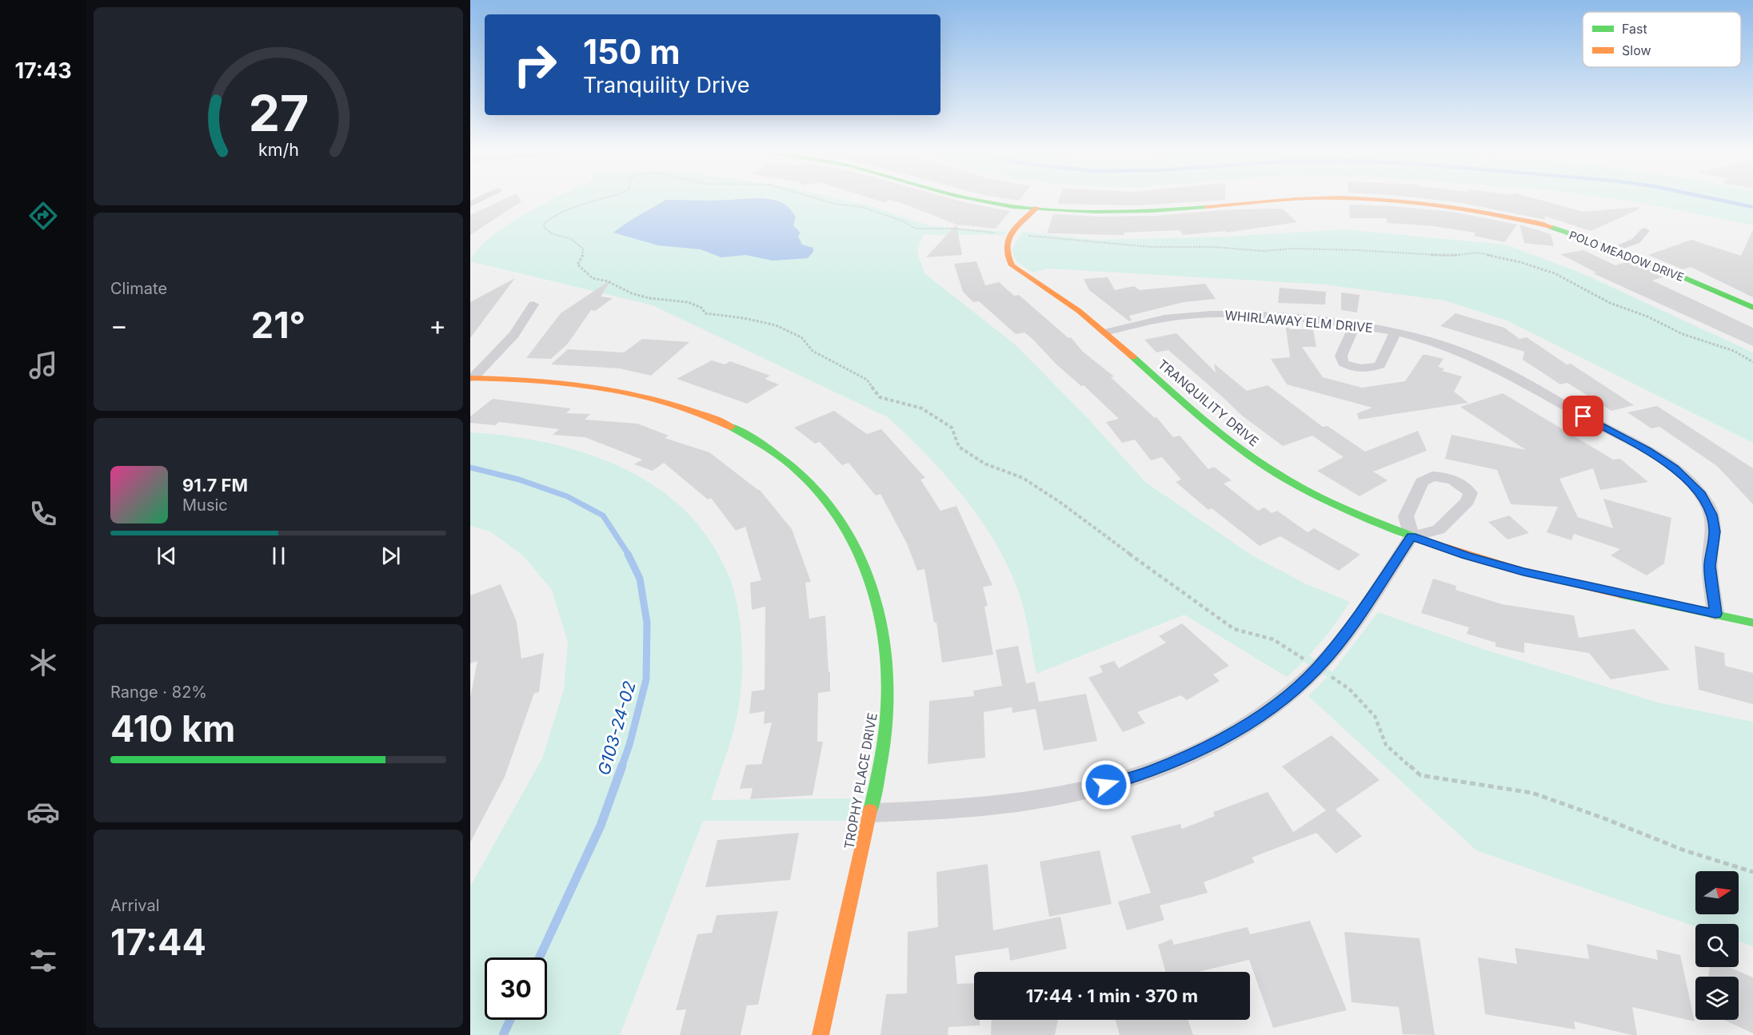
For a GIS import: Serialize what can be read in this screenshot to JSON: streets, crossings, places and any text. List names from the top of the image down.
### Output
{
  "streets": {
    "street": [
      "POLO MEADOW DRIVE",
      "WHIRLAWAY ELM DRIVE",
      "TRANQUILITY DRIVE",
      "TROPHY PLACE DRIVE"
    ]
  },
  "crossings": [
    ["WHIRLAWAY ELM DRIVE", "TRANQUILITY DRIVE"]
  ],
  "water": ["G103-24-02"],
  "legend": ["Fast", "Slow"],
  "north": "right",
  "page": {
    "tabs": "17:43",
    "turn": ["150 m", "Tranquility Drive"],
    "tile": [
      "Climate",
      ["Range · 82%", "410 km"],
      ["Arrival", "17:44"]
    ],
    "heat": ["−", "21°", "+"],
    "song": ["91.7 FM", "Music"],
    "limit": "30",
    "trip": "17:44 · 1 min · 370 m",
    "gauge": ["27", "km/h"]
  }
}
